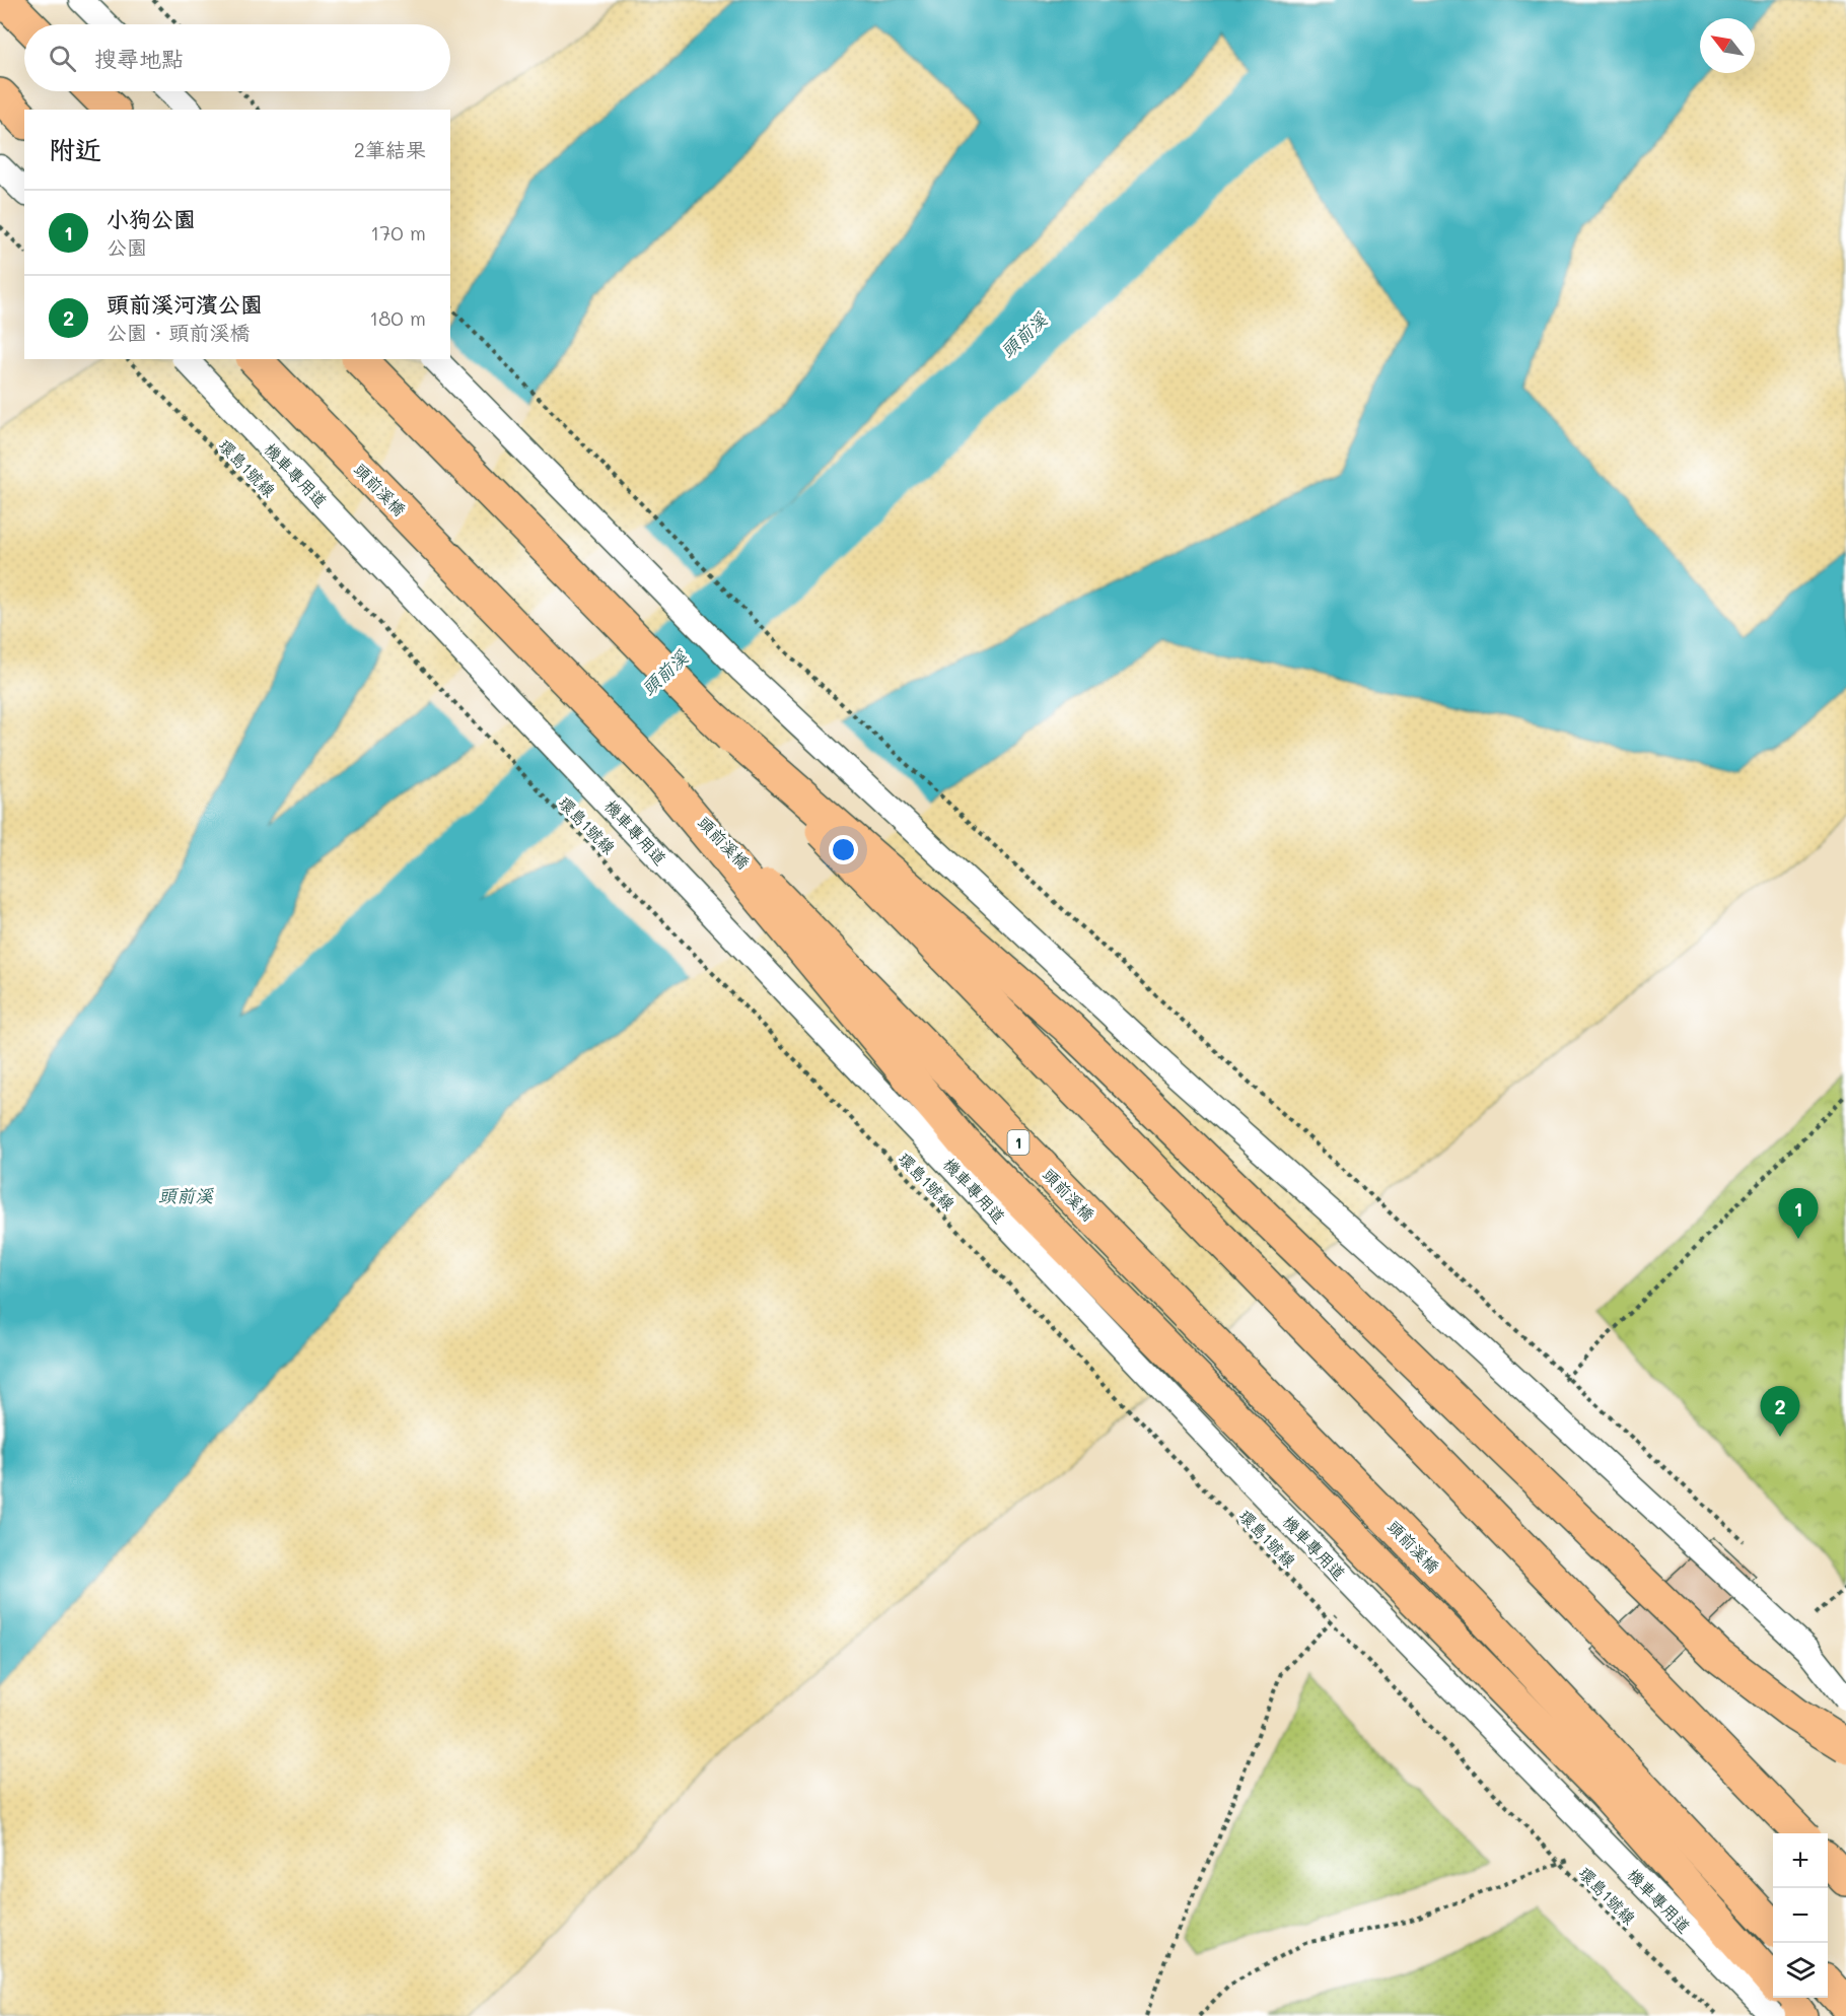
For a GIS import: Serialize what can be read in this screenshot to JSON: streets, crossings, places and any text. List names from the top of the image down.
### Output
{
  "streets": {
    "main road": ["頭前溪橋", "1"],
    "lane": ["機車專用道"],
    "path": ["環島1號線"]
  },
  "water": ["頭前溪"],
  "north": "top left",
  "page": {
    "search": "搜尋地點",
    "heading": ["附近", "2筆結果"],
    "list": [
      {
        "mark": "1",
        "name": "小狗公園",
        "note": "公園",
        "value": "170 m"
      },
      {
        "mark": "2",
        "name": "頭前溪河濱公園",
        "note": "公園 · 頭前溪橋",
        "value": "180 m"
      }
    ],
    "pins": ["1", "2"],
    "map_buttons": ["+", "−"]
  }
}
